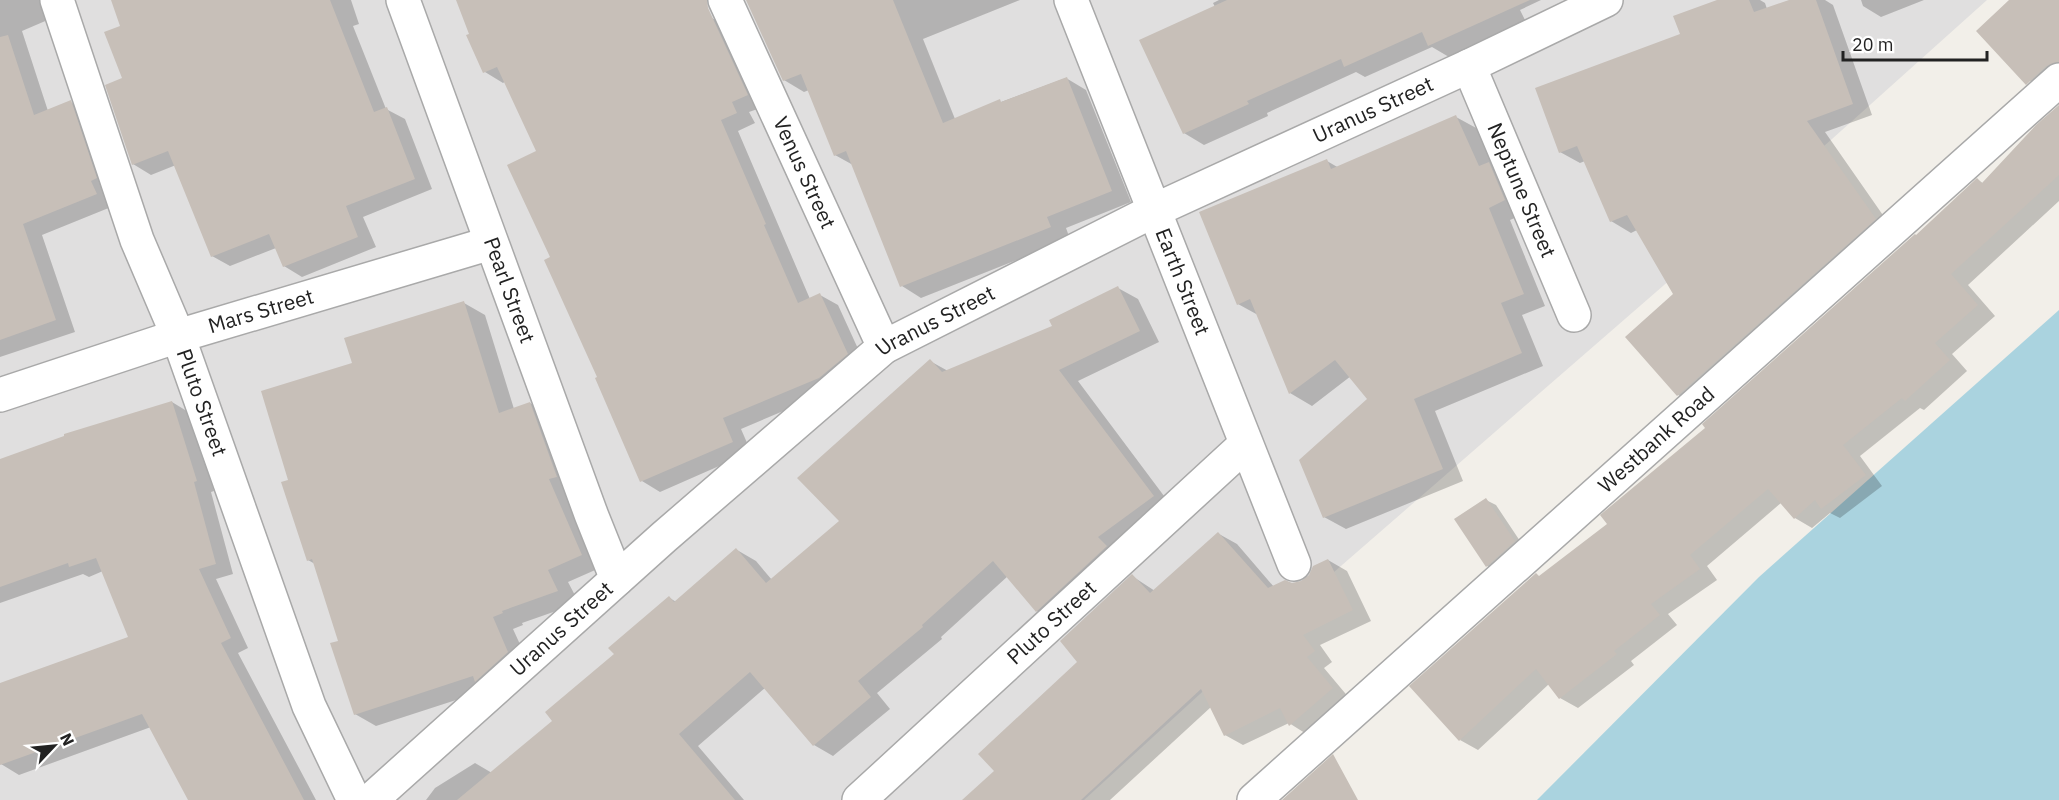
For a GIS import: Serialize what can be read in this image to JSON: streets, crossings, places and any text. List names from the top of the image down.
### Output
{
  "streets": {
    "street": [
      "Uranus Street",
      "Venus Street",
      "Neptune Street",
      "Earth Street",
      "Pearl Street",
      "Mars Street",
      "Pluto Street",
      "Westbank Road"
    ]
  },
  "crossings": [
    ["Uranus Street", "Venus Street"],
    ["Uranus Street", "Neptune Street"],
    ["Uranus Street", "Earth Street"],
    ["Uranus Street", "Pearl Street"],
    ["Earth Street", "Pluto Street"],
    ["Pearl Street", "Mars Street"],
    ["Mars Street", "Pluto Street"]
  ],
  "scale_bar": "20 m",
  "north": "top right"
}
